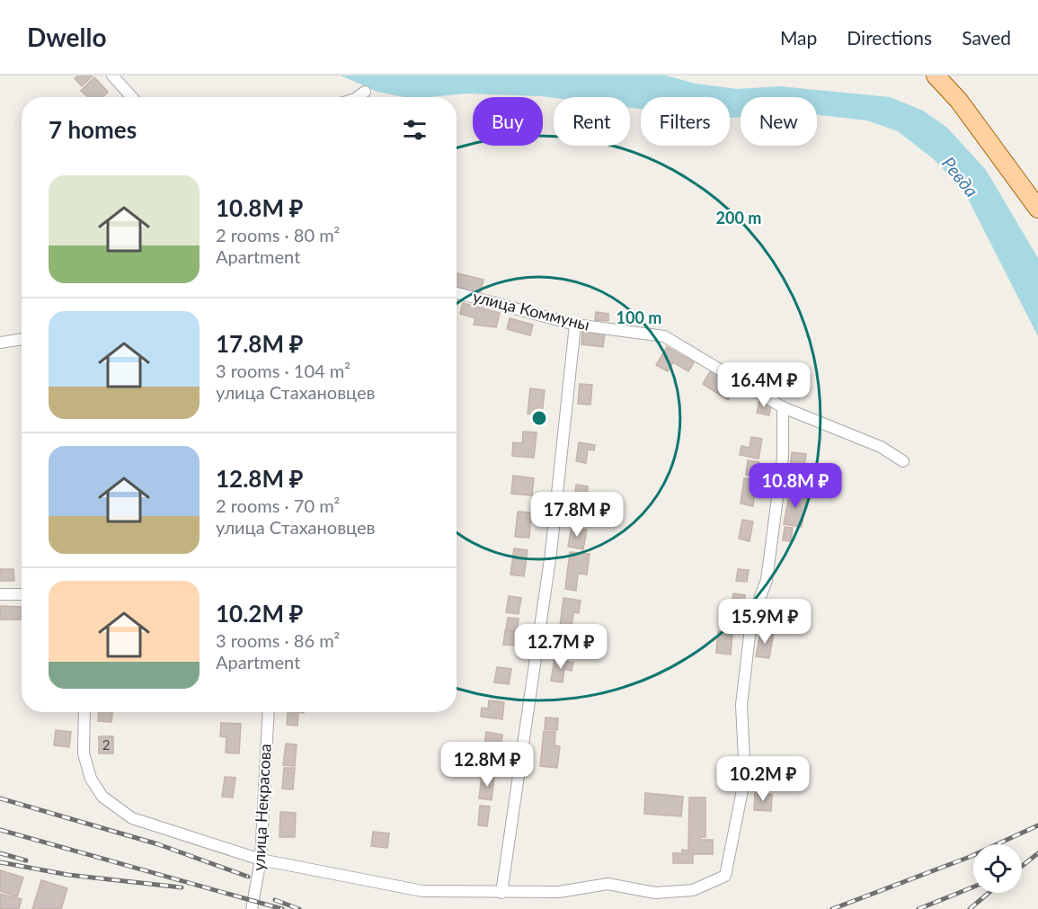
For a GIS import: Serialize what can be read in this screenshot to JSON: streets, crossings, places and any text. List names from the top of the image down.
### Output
{
  "streets": {
    "street": ["улица Коммуны", "улица Некрасова"]
  },
  "water": ["Ревда"],
  "house_numbers": ["2"],
  "page": {
    "header": "Dwello",
    "nav": ["Map", "Directions", "Saved"],
    "chip": [
      "Buy",
      "Rent",
      "Filters",
      "New"
    ],
    "heading": "7 homes",
    "list": [
      {
        "name": "10.8M ₽",
        "note": "2 rooms · 80 m² · Apartment"
      },
      {
        "name": "17.8M ₽",
        "note": "3 rooms · 104 m² · улица Стахановцев"
      },
      {
        "name": "12.8M ₽",
        "note": "2 rooms · 70 m² · улица Стахановцев"
      },
      {
        "name": "10.2M ₽",
        "note": "3 rooms · 86 m² · Apartment"
      }
    ],
    "price": [
      "16.4M ₽",
      "10.8M ₽",
      "17.8M ₽",
      "15.9M ₽",
      "12.7M ₽",
      "12.8M ₽",
      "10.2M ₽"
    ]
  },
  "rings": ["200 m", "100 m"]
}
